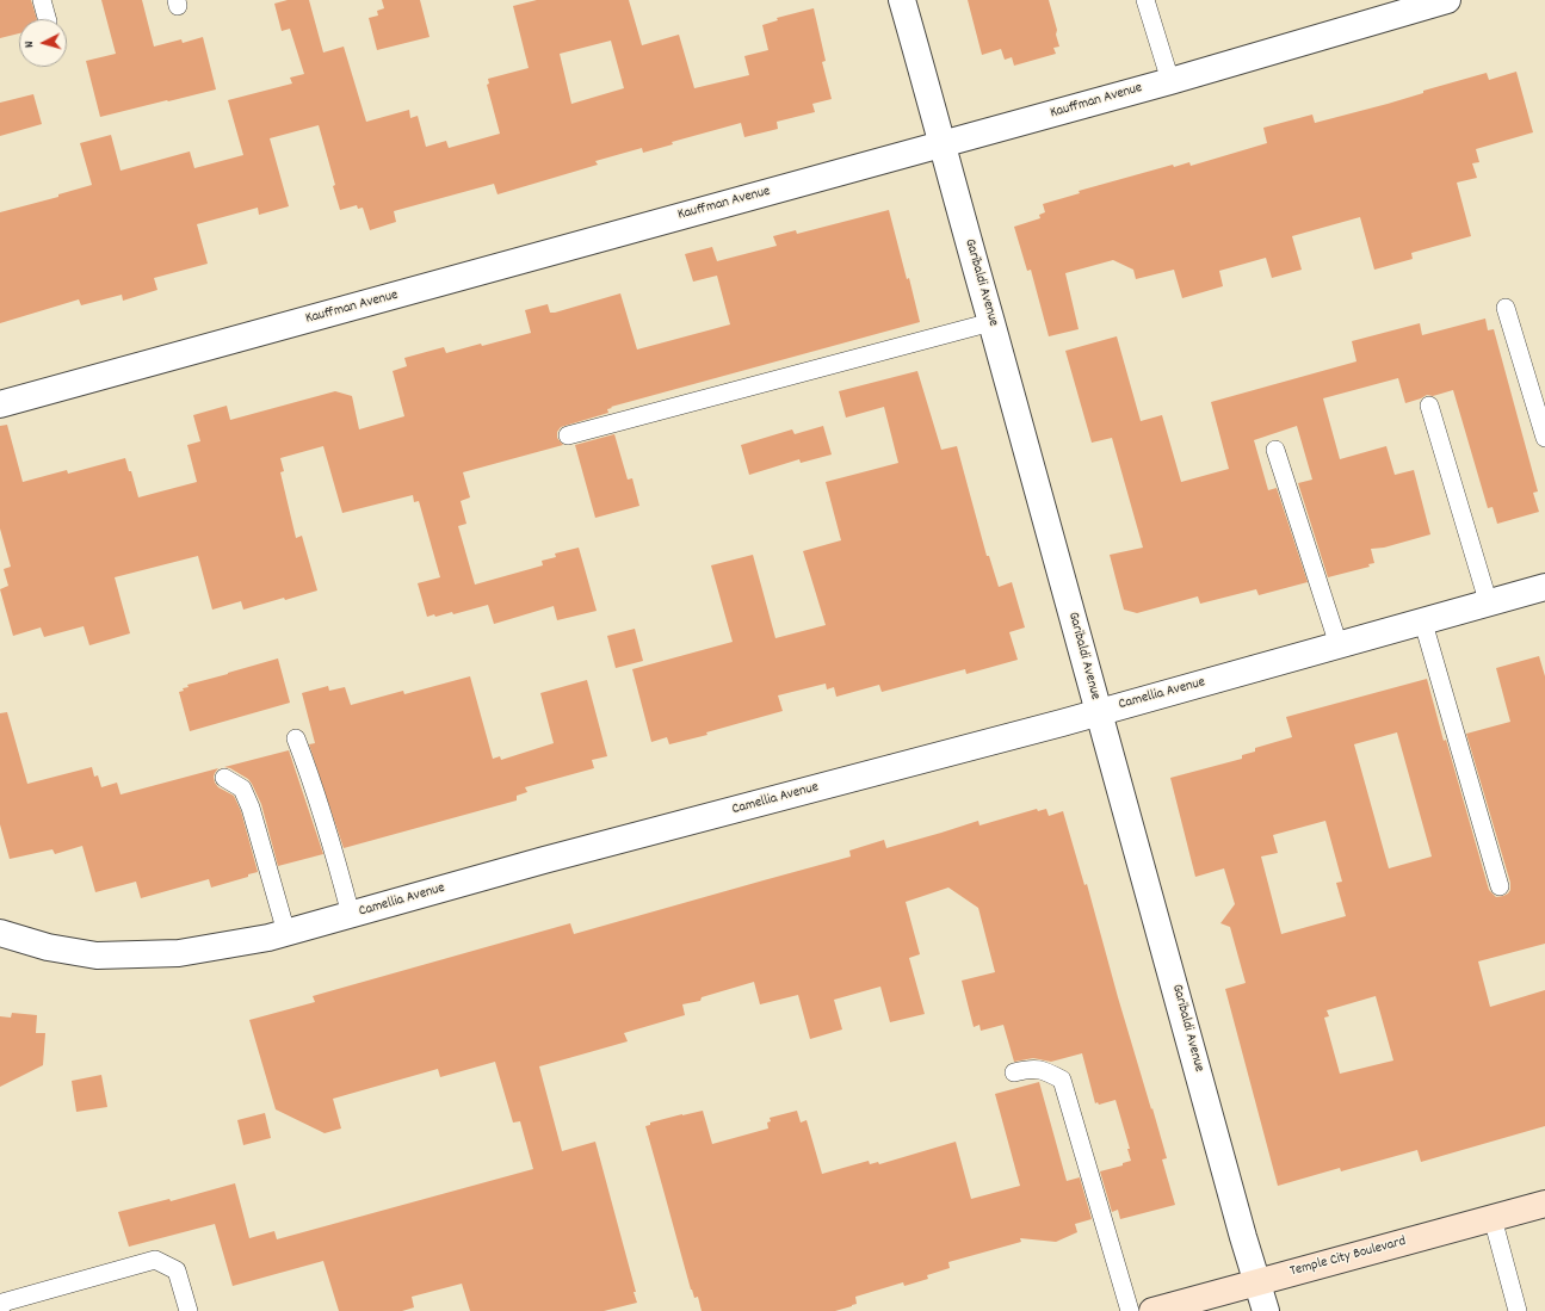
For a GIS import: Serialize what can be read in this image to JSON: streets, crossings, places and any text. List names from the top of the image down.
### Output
{
  "streets": {
    "main road": ["Temple City Boulevard"],
    "street": ["Kauffman Avenue", "Garibaldi Avenue", "Camellia Avenue"]
  },
  "crossings": [
    ["Kauffman Avenue", "Garibaldi Avenue"],
    ["Garibaldi Avenue", "Camellia Avenue"],
    ["Garibaldi Avenue", "Temple City Boulevard"]
  ],
  "north": "left"
}
